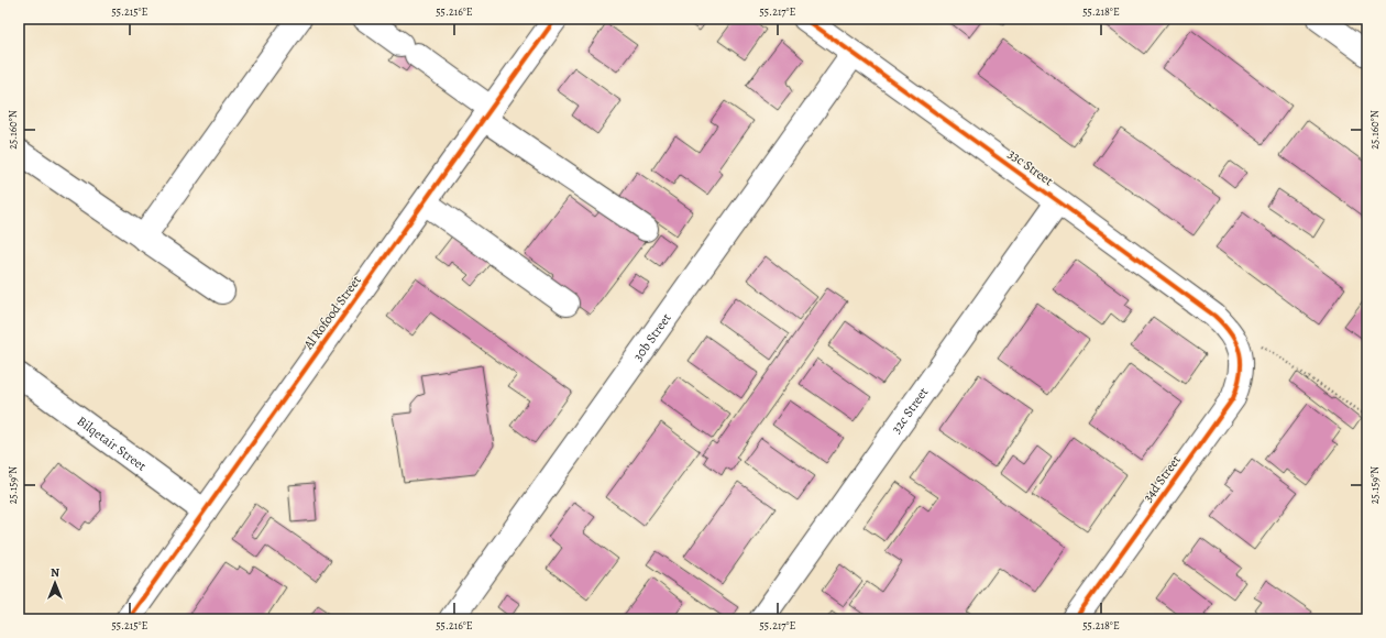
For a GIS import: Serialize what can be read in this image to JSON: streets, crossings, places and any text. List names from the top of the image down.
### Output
{
  "streets": {
    "street": [
      "33c Street",
      "Al Rofood Street",
      "30b Street",
      "32c Street",
      "Bilqetair Street",
      "34d Street"
    ]
  },
  "crossings": [
    ["33c Street", "30b Street"],
    ["33c Street", "32c Street"],
    ["33c Street", "34d Street"],
    ["Al Rofood Street", "Bilqetair Street"]
  ],
  "north": "top",
  "coordinates": [
    "55.215°E",
    "55.216°E",
    "55.217°E",
    "55.218°E",
    "25.160°N",
    "25.159°N"
  ]
}
